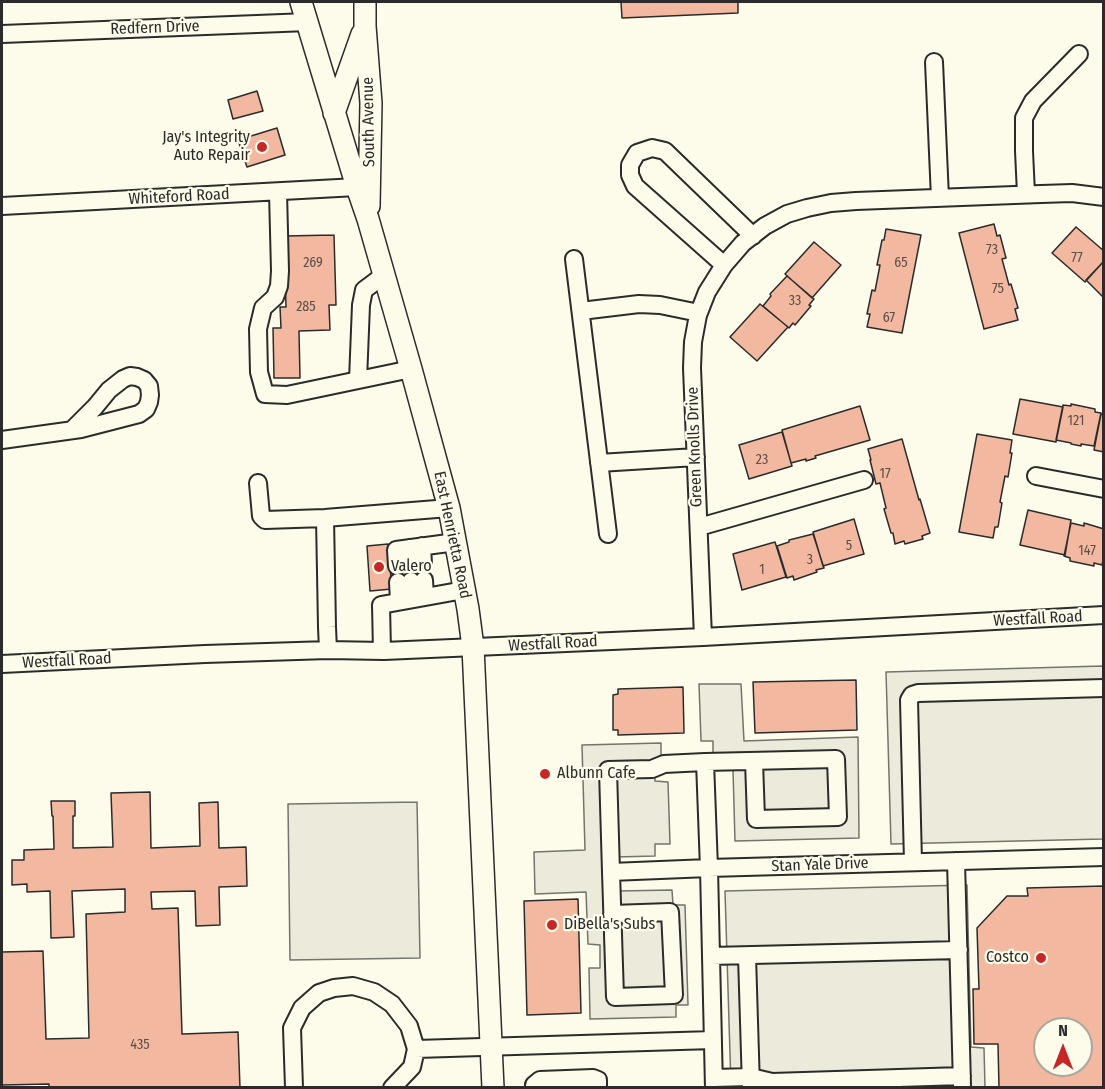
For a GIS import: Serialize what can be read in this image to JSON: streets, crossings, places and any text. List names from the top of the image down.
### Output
{
  "streets": {
    "main road": ["South Avenue", "East Henrietta Road"],
    "street": [
      "Redfern Drive",
      "Whiteford Road",
      "Green Knolls Drive",
      "Westfall Road",
      "Stan Yale Drive"
    ]
  },
  "crossings": [
    ["Redfern Drive", "East Henrietta Road"],
    ["South Avenue", "East Henrietta Road"],
    ["Whiteford Road", "East Henrietta Road"],
    ["Green Knolls Drive", "Westfall Road"],
    ["East Henrietta Road", "Westfall Road"]
  ],
  "places": [
    "Jay's Integrity Auto Repair",
    "Valero",
    "Albunn Cafe",
    "DiBella's Subs",
    "Costco"
  ],
  "house_numbers": [
    "73",
    "77",
    "269",
    "65",
    "75",
    "33",
    "285",
    "67",
    "121",
    "23",
    "17",
    "5",
    "147",
    "3",
    "1",
    "435"
  ],
  "north": "top"
}
